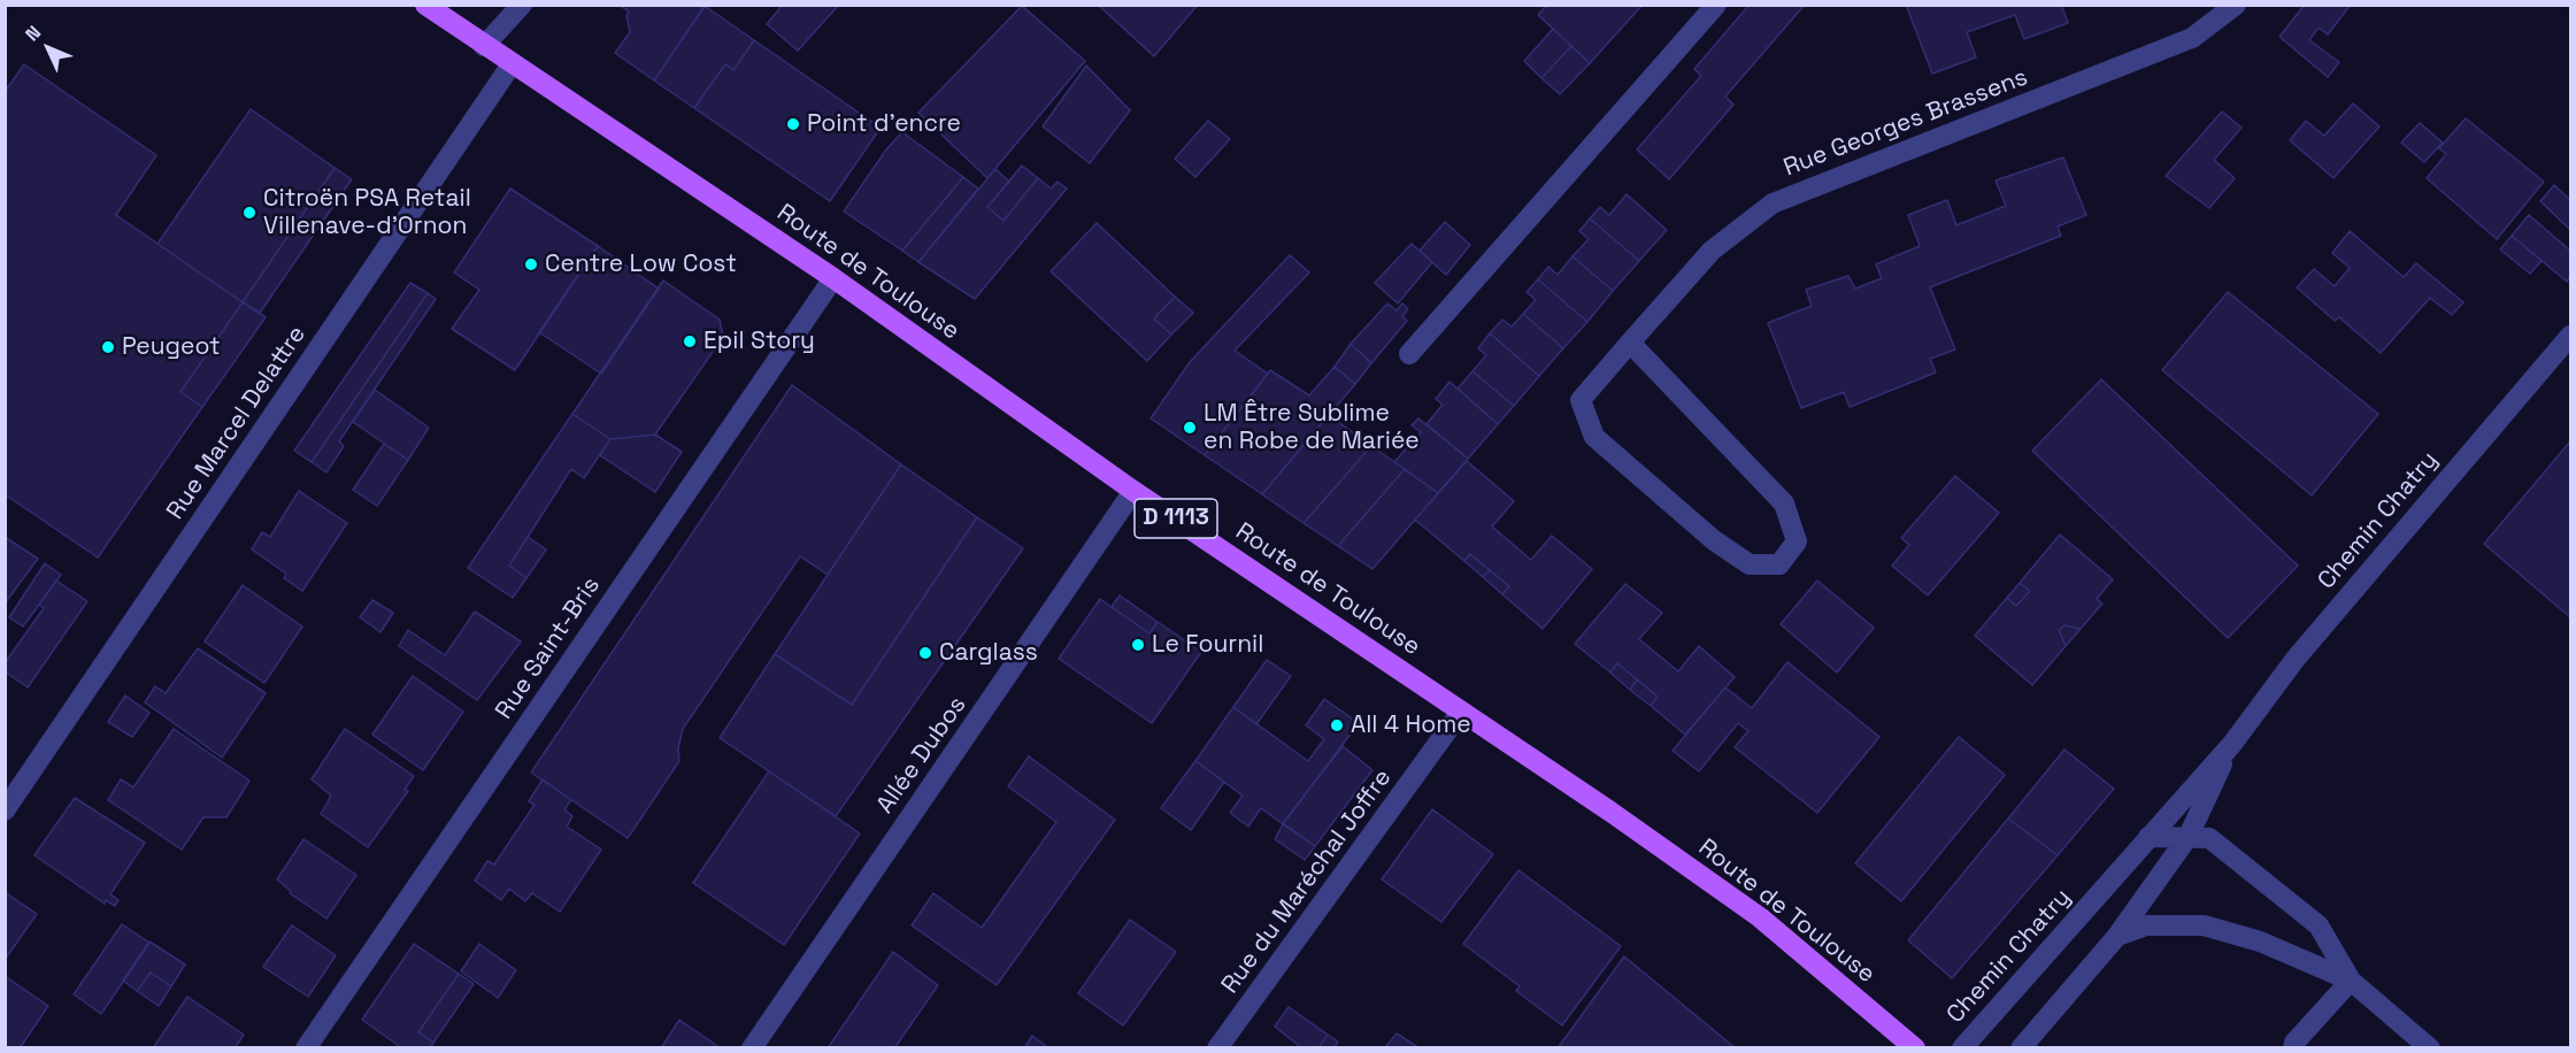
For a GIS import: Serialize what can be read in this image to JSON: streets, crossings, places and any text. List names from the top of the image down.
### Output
{
  "streets": {
    "main road": ["Route de Toulouse", "D 1113"],
    "street": [
      "Rue Georges Brassens",
      "Rue Marcel Delattre",
      "Chemin Chatry",
      "Rue Saint-Bris",
      "Allée Dubos",
      "Rue du Maréchal Joffre"
    ]
  },
  "crossings": [
    ["Route de Toulouse", "Rue Marcel Delattre"],
    ["Route de Toulouse", "Rue Saint-Bris"],
    ["Route de Toulouse", "Allée Dubos"],
    ["Route de Toulouse", "Rue du Maréchal Joffre"]
  ],
  "places": [
    "Point d'encre",
    "Citroën PSA Retail Villenave-d'Ornon",
    "Centre Low Cost",
    "Epil Story",
    "Peugeot",
    "LM Être Sublime en Robe de Mariée",
    "Le Fournil",
    "Carglass",
    "All 4 Home"
  ],
  "north": "top left"
}
